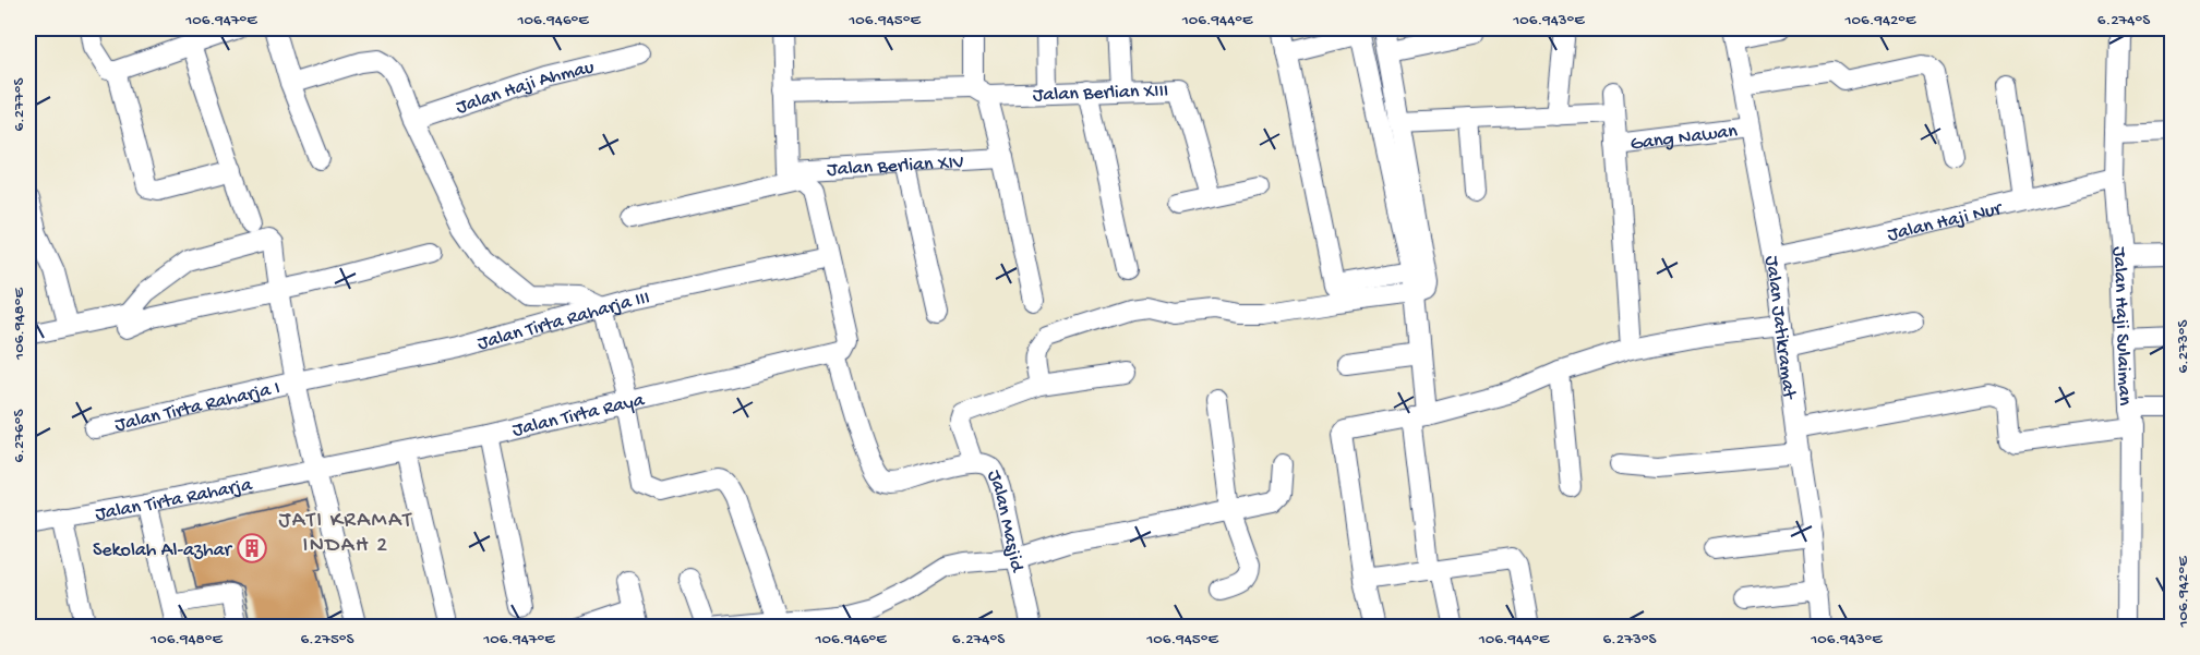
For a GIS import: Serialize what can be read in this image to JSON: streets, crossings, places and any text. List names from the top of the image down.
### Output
{
  "streets": {
    "street": [
      "Jalan Haji Ahmau",
      "Jalan Berlian XIII",
      "Gang Nawan",
      "Jalan Berlian XIV",
      "Jalan Haji Nur",
      "Jalan Tirta Raharja III",
      "Jalan Jatikramat",
      "Jalan Haji Sulaiman",
      "Jalan Tirta Raharja I",
      "Jalan Tirta Raya",
      "Jalan Tirta Raharja",
      "Jalan Masjid"
    ]
  },
  "crossings": [
    ["Gang Nawan", "Jalan Jatikramat"],
    ["Jalan Haji Nur", "Jalan Jatikramat"],
    ["Jalan Haji Nur", "Jalan Haji Sulaiman"],
    ["Jalan Tirta Raharja III", "Jalan Tirta Raharja I"],
    ["Jalan Tirta Raya", "Jalan Tirta Raharja"],
    ["Jalan Tirta Raya", "Jalan Masjid"]
  ],
  "districts": ["JATI KRAMAT INDAH 2"],
  "places": {
    "building": ["Sekolah Al-azhar"]
  },
  "coordinates": [
    "106.947°E",
    "106.946°E",
    "106.945°E",
    "106.944°E",
    "106.943°E",
    "106.942°E",
    "6.274°S",
    "6.277°S",
    "106.948°E",
    "6.273°S",
    "6.276°S",
    "6.275°S"
  ]
}
